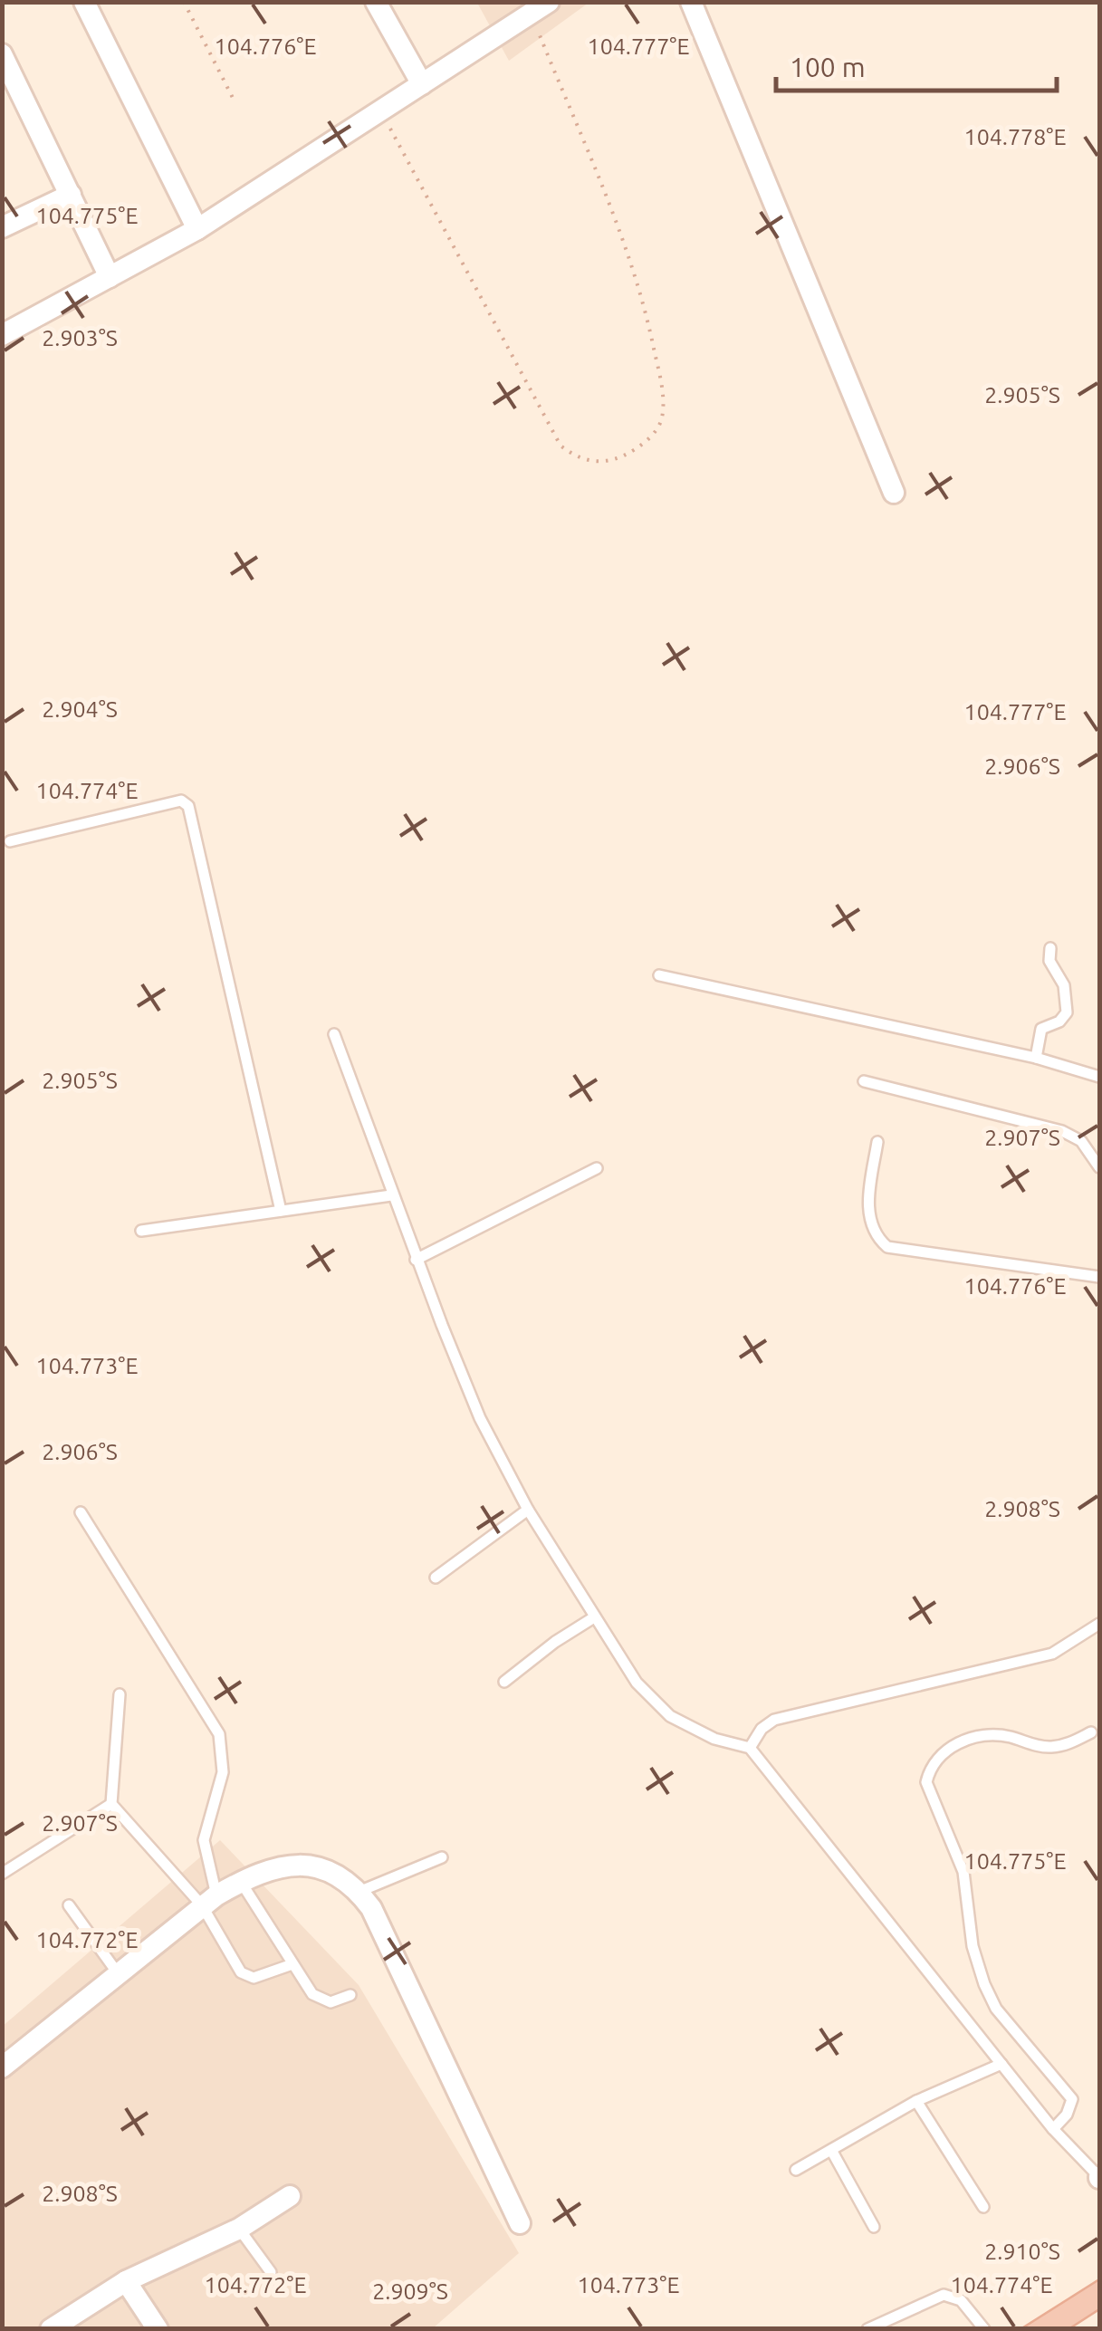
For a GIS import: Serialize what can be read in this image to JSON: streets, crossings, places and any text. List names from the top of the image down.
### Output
{
  "scale_bar": "100 m",
  "coordinates": [
    "104.776°E",
    "104.777°E",
    "104.778°E",
    "104.775°E",
    "2.903°S",
    "2.905°S",
    "2.904°S",
    "2.906°S",
    "104.774°E",
    "2.907°S",
    "104.773°E",
    "2.908°S",
    "104.772°E",
    "2.910°S",
    "2.909°S"
  ]
}
